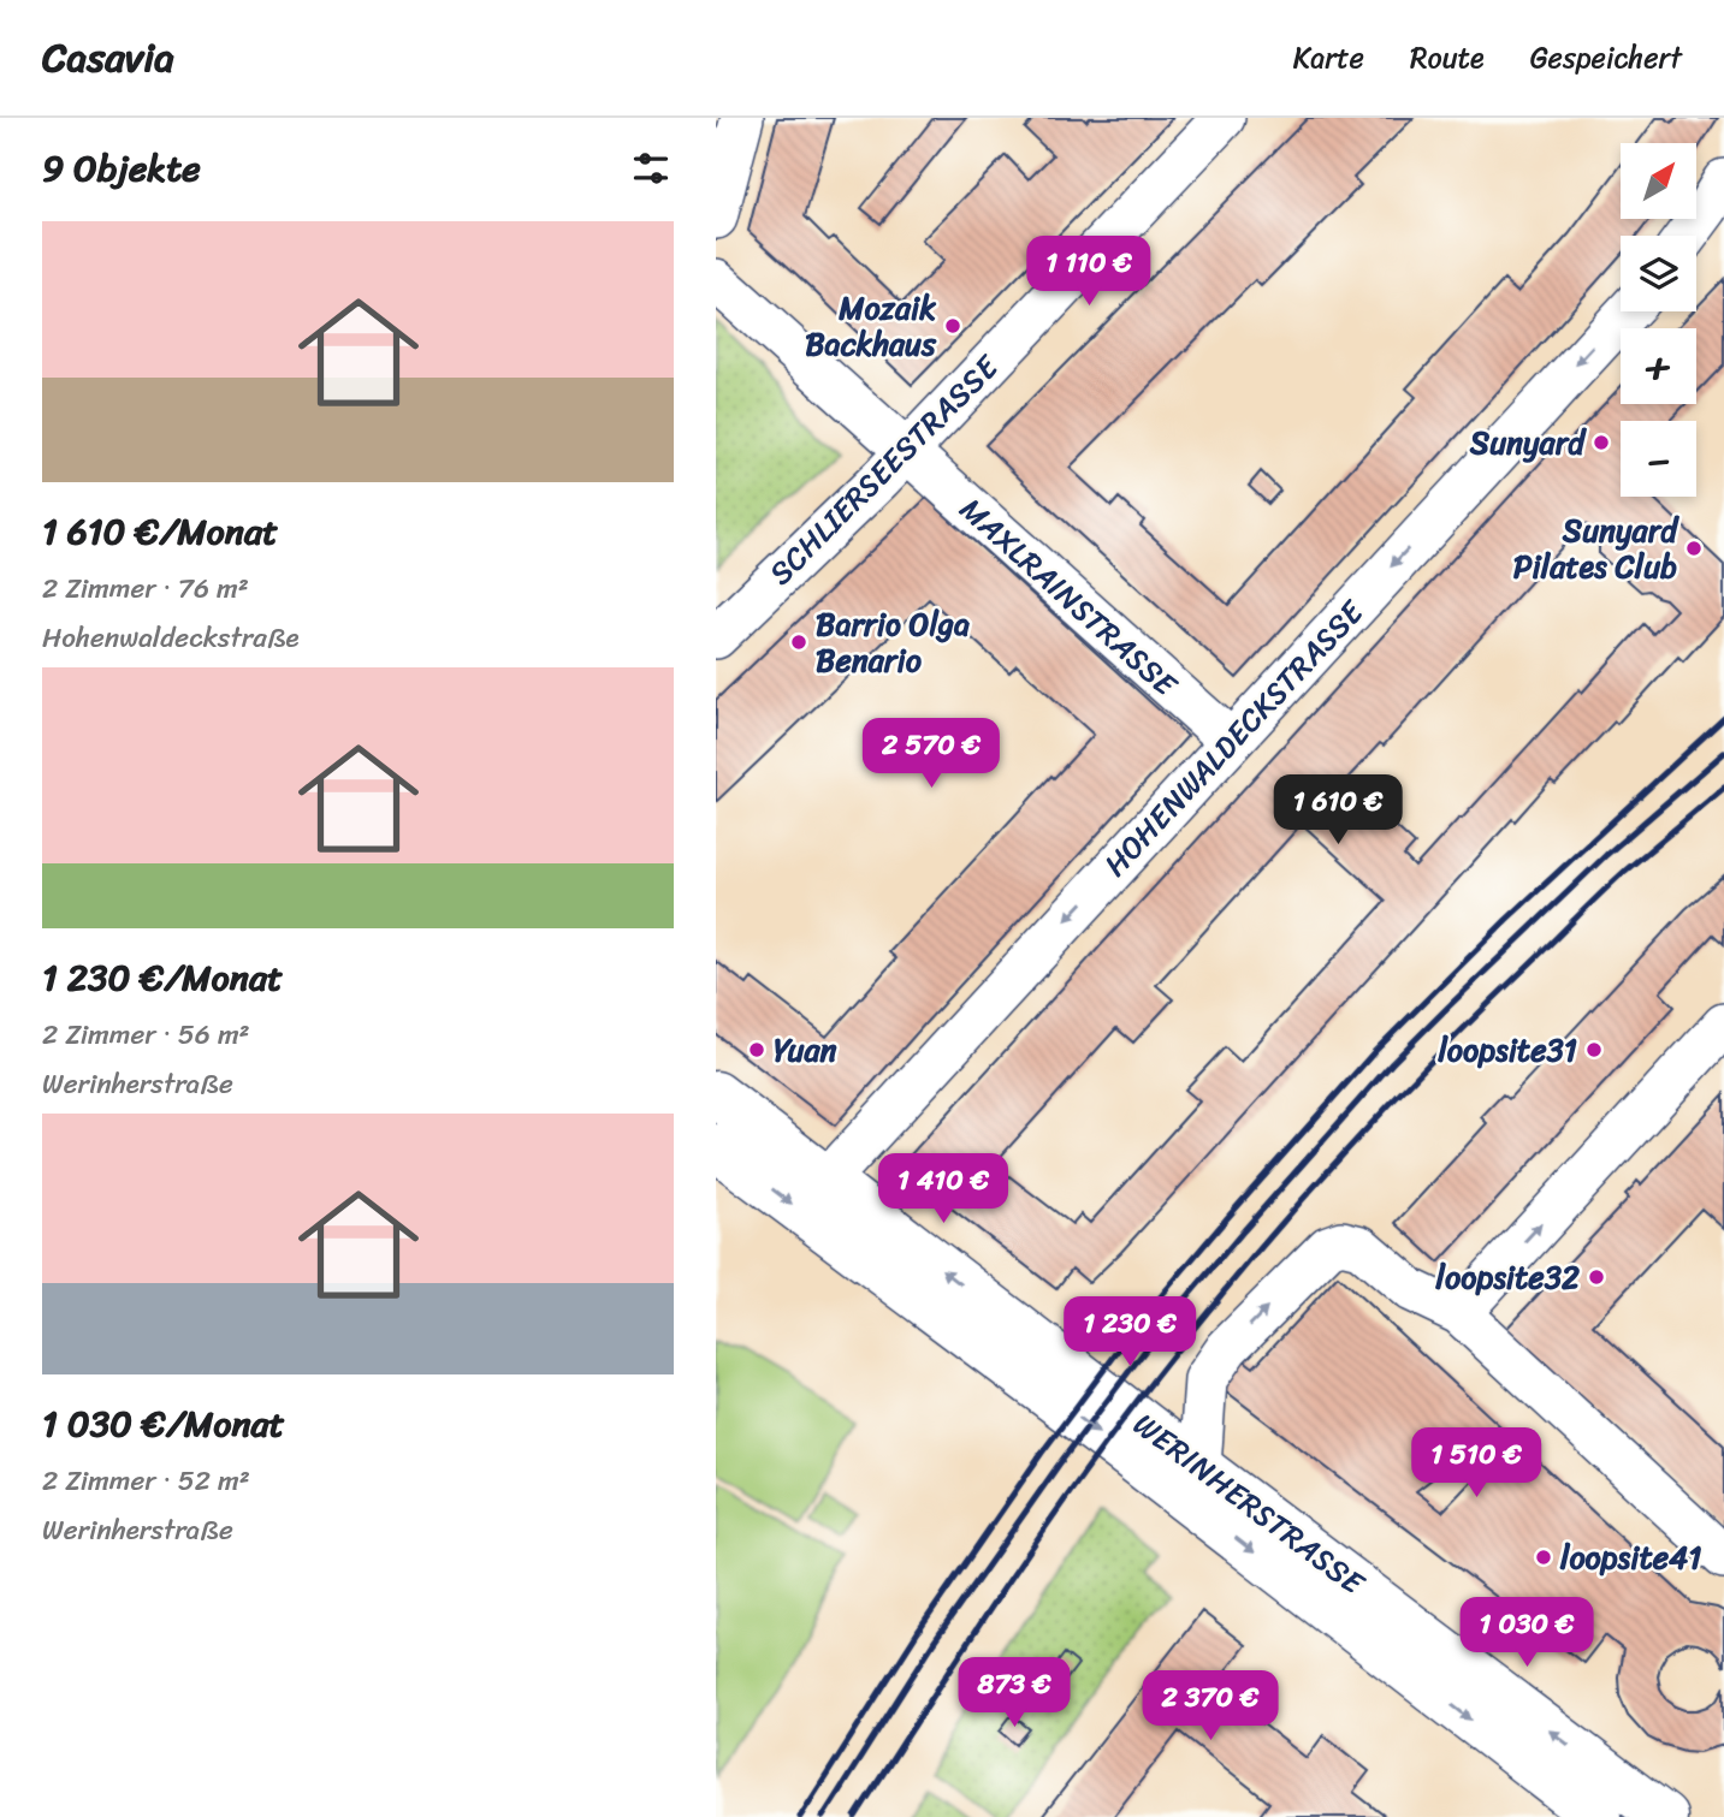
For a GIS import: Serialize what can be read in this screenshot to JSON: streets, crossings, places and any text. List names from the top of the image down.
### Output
{
  "streets": {
    "main road": ["WERINHERSTRASSE"],
    "street": ["SCHLIERSEESTRASSE", "MAXLRAINSTRASSE", "HOHENWALDECKSTRASSE"]
  },
  "crossings": [
    ["SCHLIERSEESTRASSE", "MAXLRAINSTRASSE"],
    ["MAXLRAINSTRASSE", "HOHENWALDECKSTRASSE"],
    ["HOHENWALDECKSTRASSE", "WERINHERSTRASSE"]
  ],
  "one_way": ["HOHENWALDECKSTRASSE"],
  "places": [
    "Mozaik Backhaus",
    "Sunyard",
    "Sunyard Pilates Club",
    "Barrio Olga Benario",
    "Yuan",
    "loopsite31",
    "loopsite32",
    "loopsite41"
  ],
  "north": "top right",
  "page": {
    "header": "Casavia",
    "nav": ["Karte", "Route", "Gespeichert"],
    "heading": "9 Objekte",
    "map_buttons": ["+", "−"],
    "list": [
      {
        "name": "1 610 €/Monat",
        "note": "2 Zimmer · 76 m² · Hohenwaldeckstraße"
      },
      {
        "name": "1 230 €/Monat",
        "note": "2 Zimmer · 56 m² · Werinherstraße"
      },
      {
        "name": "1 030 €/Monat",
        "note": "2 Zimmer · 52 m² · Werinherstraße"
      }
    ],
    "price": [
      "1 110 €",
      "2 570 €",
      "1 610 €",
      "1 410 €",
      "1 230 €",
      "1 510 €",
      "1 030 €",
      "873 €",
      "2 370 €"
    ]
  }
}
